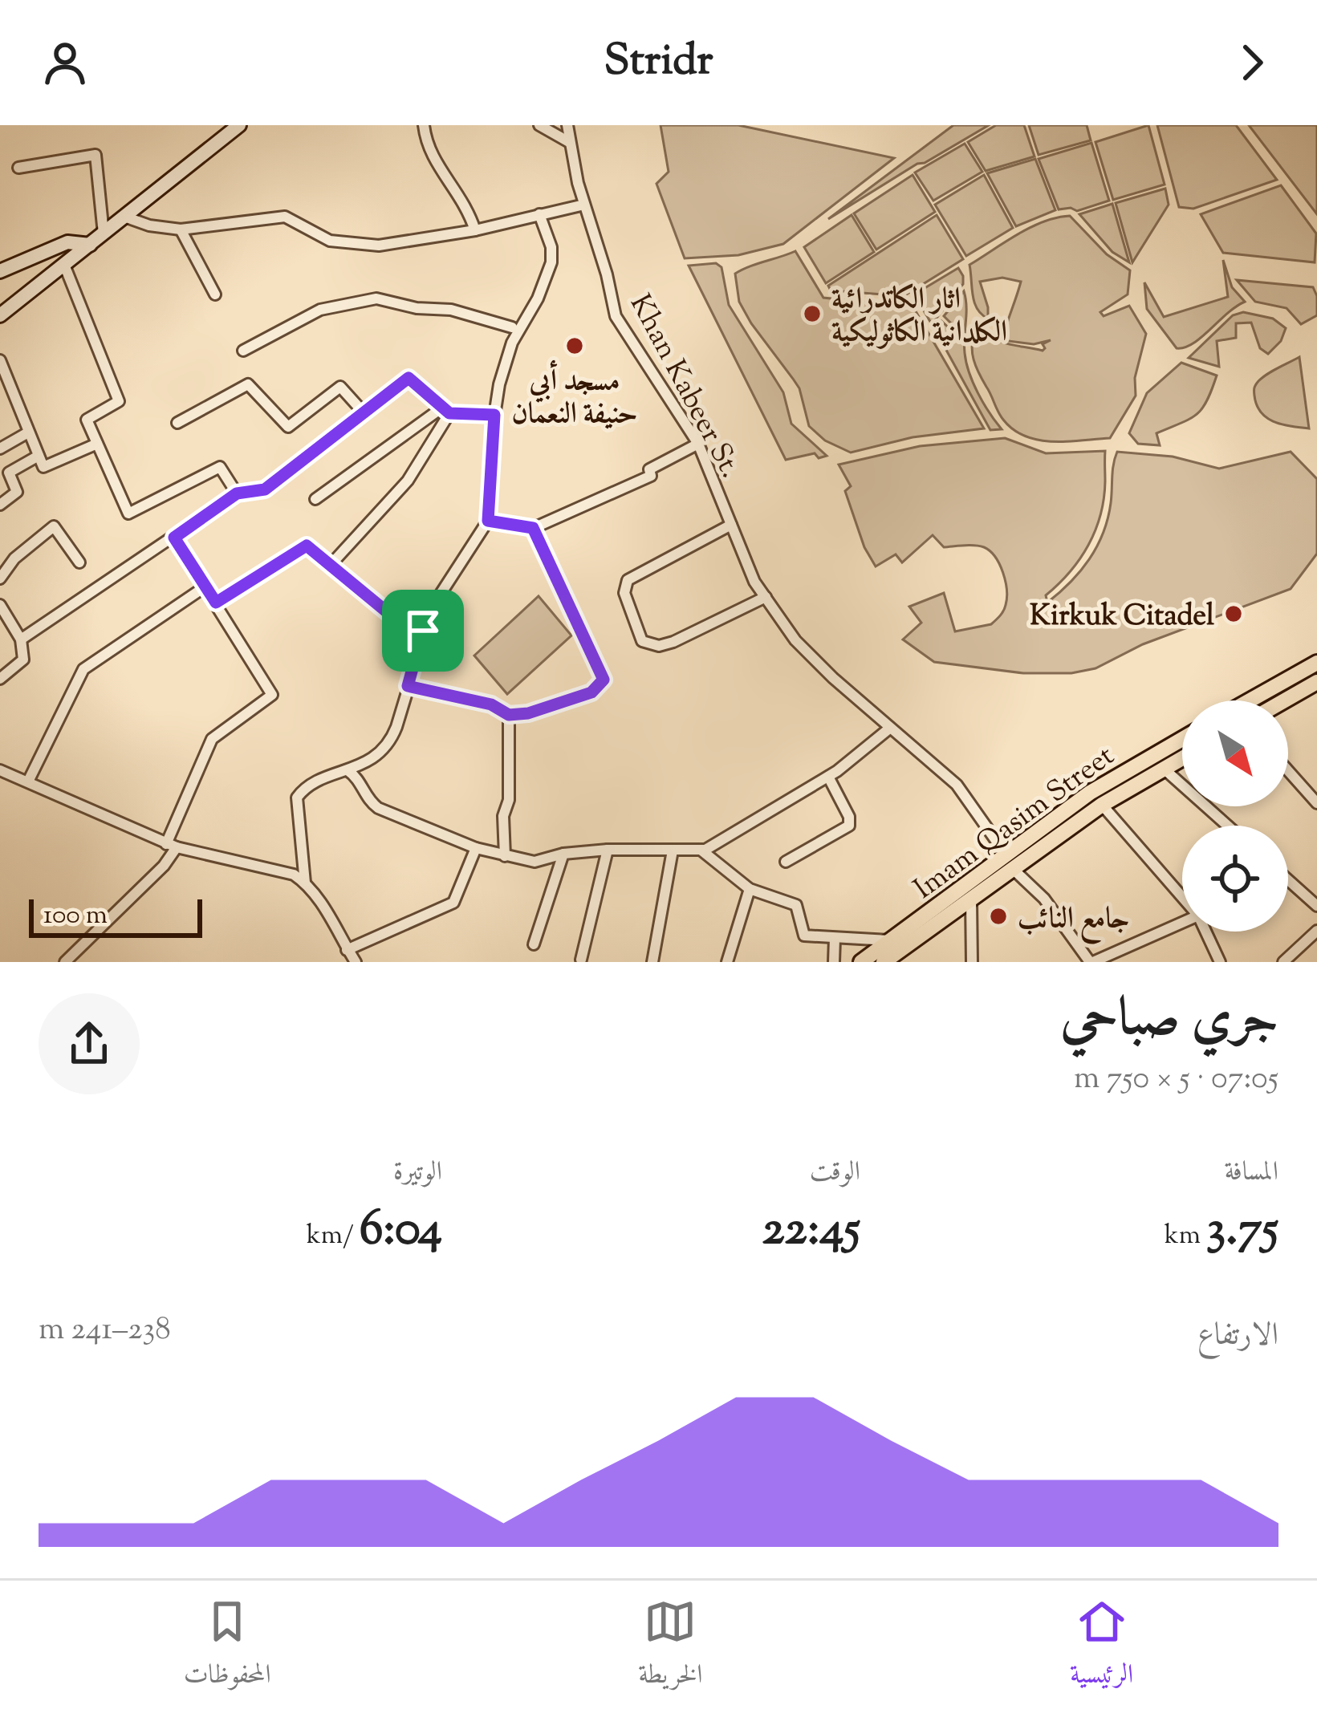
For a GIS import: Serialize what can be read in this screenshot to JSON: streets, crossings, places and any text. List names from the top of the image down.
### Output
{
  "streets": {
    "main road": ["Imam Qasim Street"],
    "street": ["Khan Kabeer St."]
  },
  "crossings": [
    ["Khan Kabeer St.", "Imam Qasim Street"]
  ],
  "places": [
    "اثار الكاتدرائية الكلدانية الكاثوليكية",
    "مسجد أبي حنيفة النعمان",
    "Kirkuk Citadel",
    "جامع النائب"
  ],
  "scale_bar": "100 m",
  "north": "bottom right",
  "page": {
    "header": "Stridr",
    "scale": "100 m",
    "heading": ["جري صباحي", "07:05 · 5 × 750 m"],
    "stats": [
      ["المسافة", "3.75 km"],
      ["الوقت", "22:45"],
      ["الوتيرة", "6:04 /km"]
    ],
    "chart": ["الارتفاع", "238–241 m"],
    "tabs": ["الرئيسية", "الخريطة", "المحفوظات"]
  }
}
